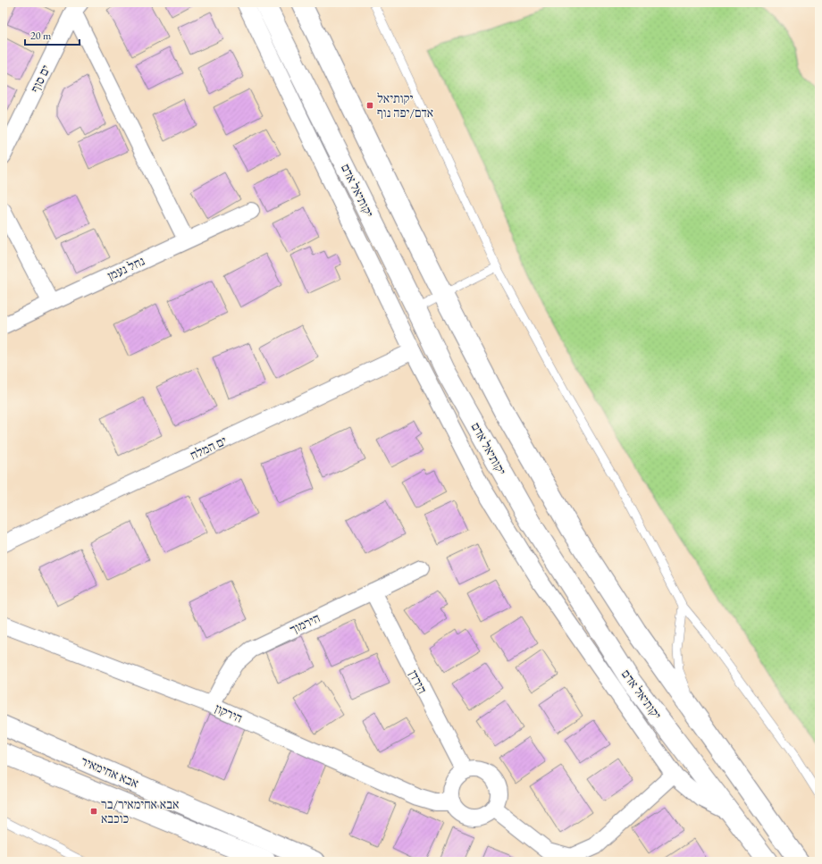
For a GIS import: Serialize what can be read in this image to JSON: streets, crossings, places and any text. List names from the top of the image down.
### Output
{
  "streets": {
    "main road": ["יקותיאל אדם", "אבא אחימאיר"],
    "street": [
      "ים סוף",
      "נחל נעמן",
      "ים המלח",
      "הירמוך",
      "הירדן",
      "הירקון"
    ]
  },
  "crossings": [
    ["הירמוך", "הירדן"],
    ["הירמוך", "הירקון"],
    ["הירדן", "הירקון"]
  ],
  "places": {
    "transit": ["יקותיאל אדם/יפה נוף", "אבא אחימאיר/בר כוכבא"]
  },
  "scale_bar": "20 m"
}
